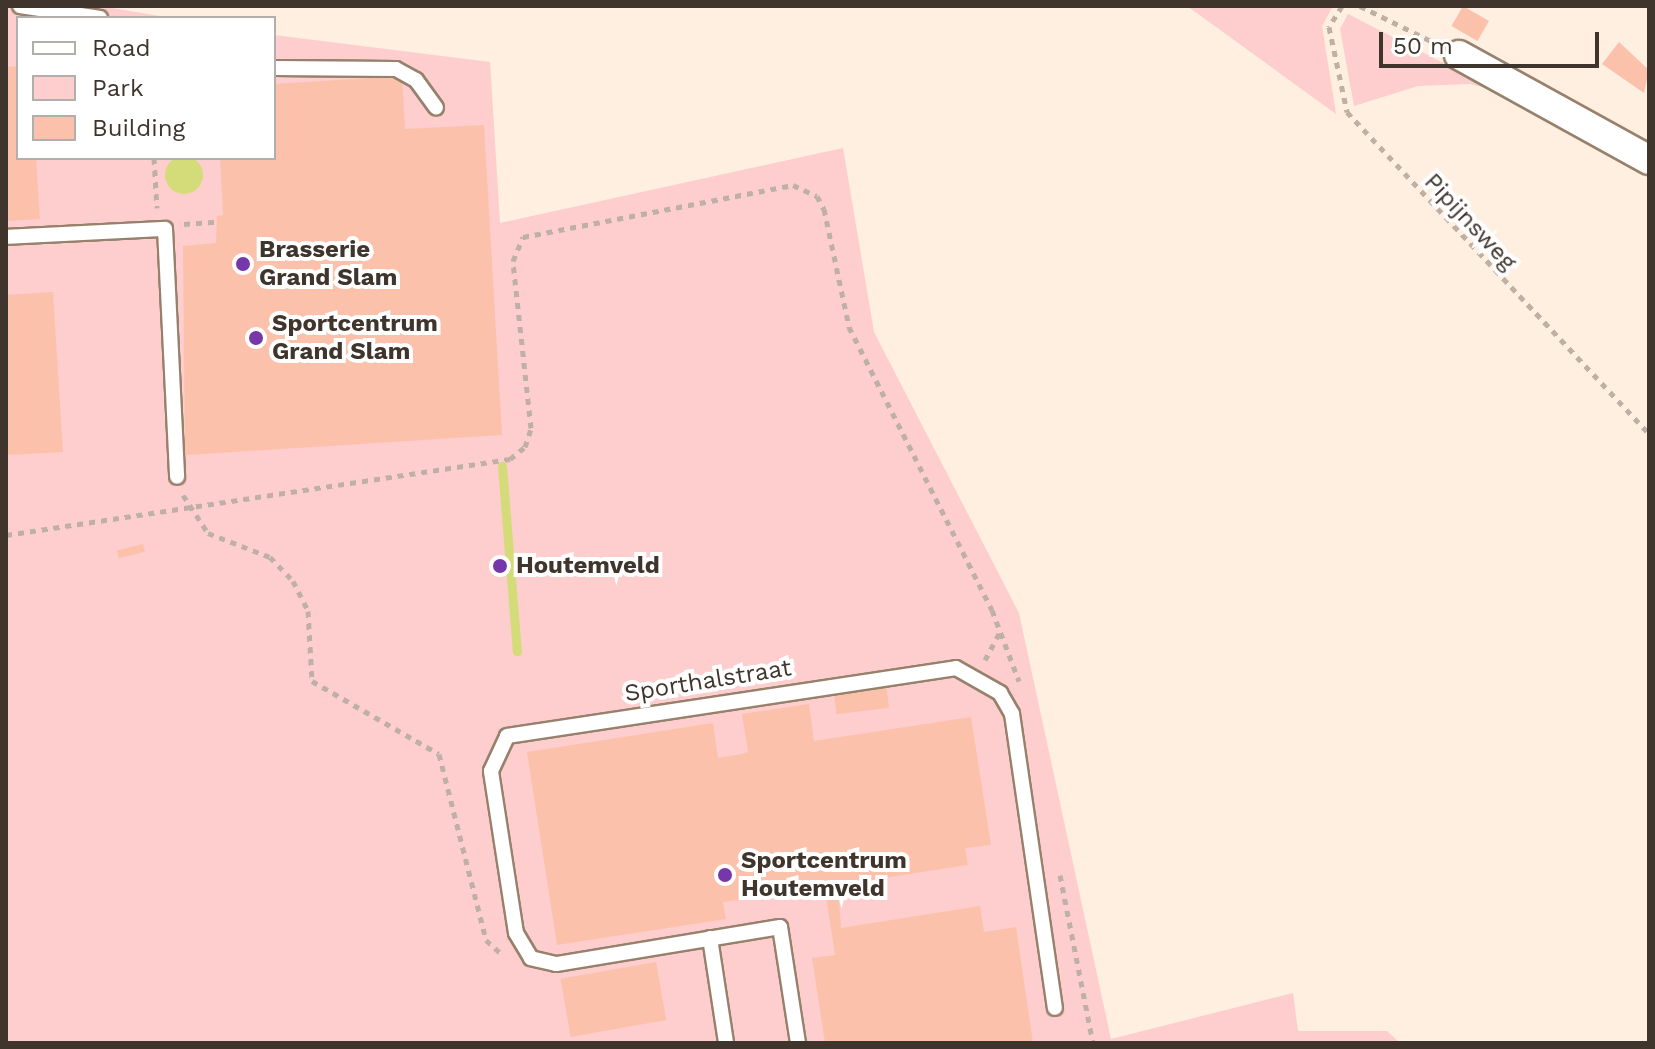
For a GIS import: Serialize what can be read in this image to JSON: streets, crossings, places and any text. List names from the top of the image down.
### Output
{
  "streets": {
    "lane": ["Sporthalstraat"],
    "path": ["Pipijnsweg"]
  },
  "places": [
    "Brasserie Grand Slam",
    "Sportcentrum Grand Slam",
    "Houtemveld",
    "Sportcentrum Houtemveld"
  ],
  "legend": ["Road", "Park", "Building"],
  "scale_bar": "50 m"
}
